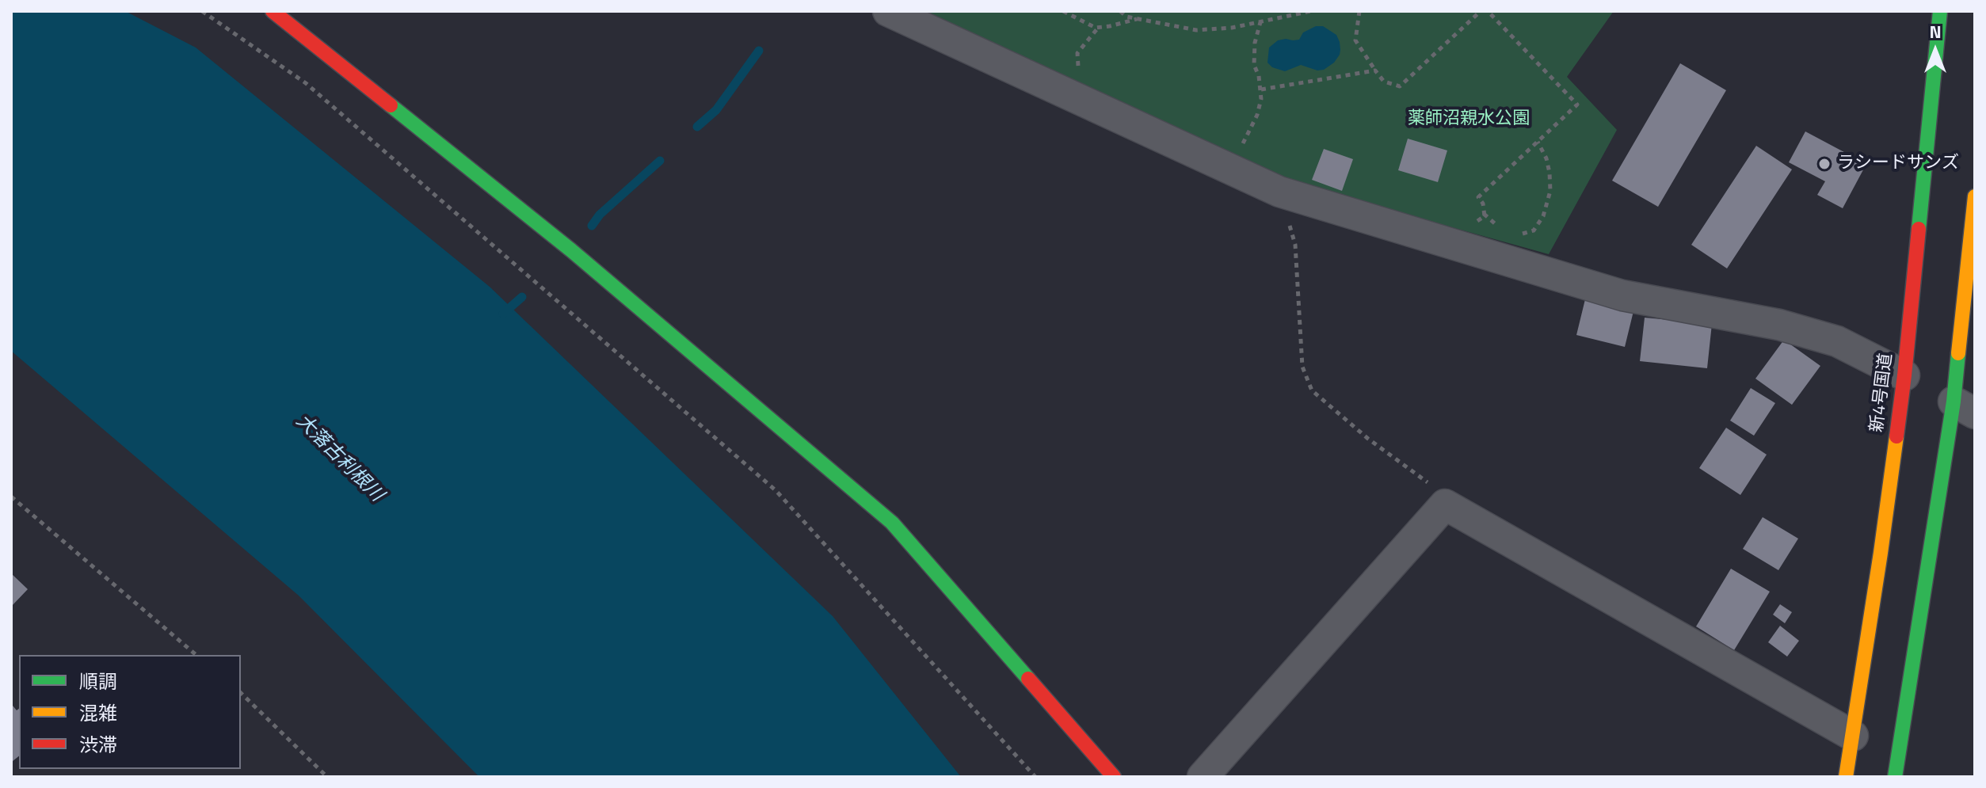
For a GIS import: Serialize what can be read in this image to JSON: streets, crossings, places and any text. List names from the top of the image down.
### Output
{
  "streets": {
    "main road": ["新4号国道"]
  },
  "water": ["大落古利根川"],
  "parks": ["薬師沼親水公園"],
  "places": ["ラシードサンズ"],
  "legend": ["順調", "混雑", "渋滞"],
  "north": "top"
}
